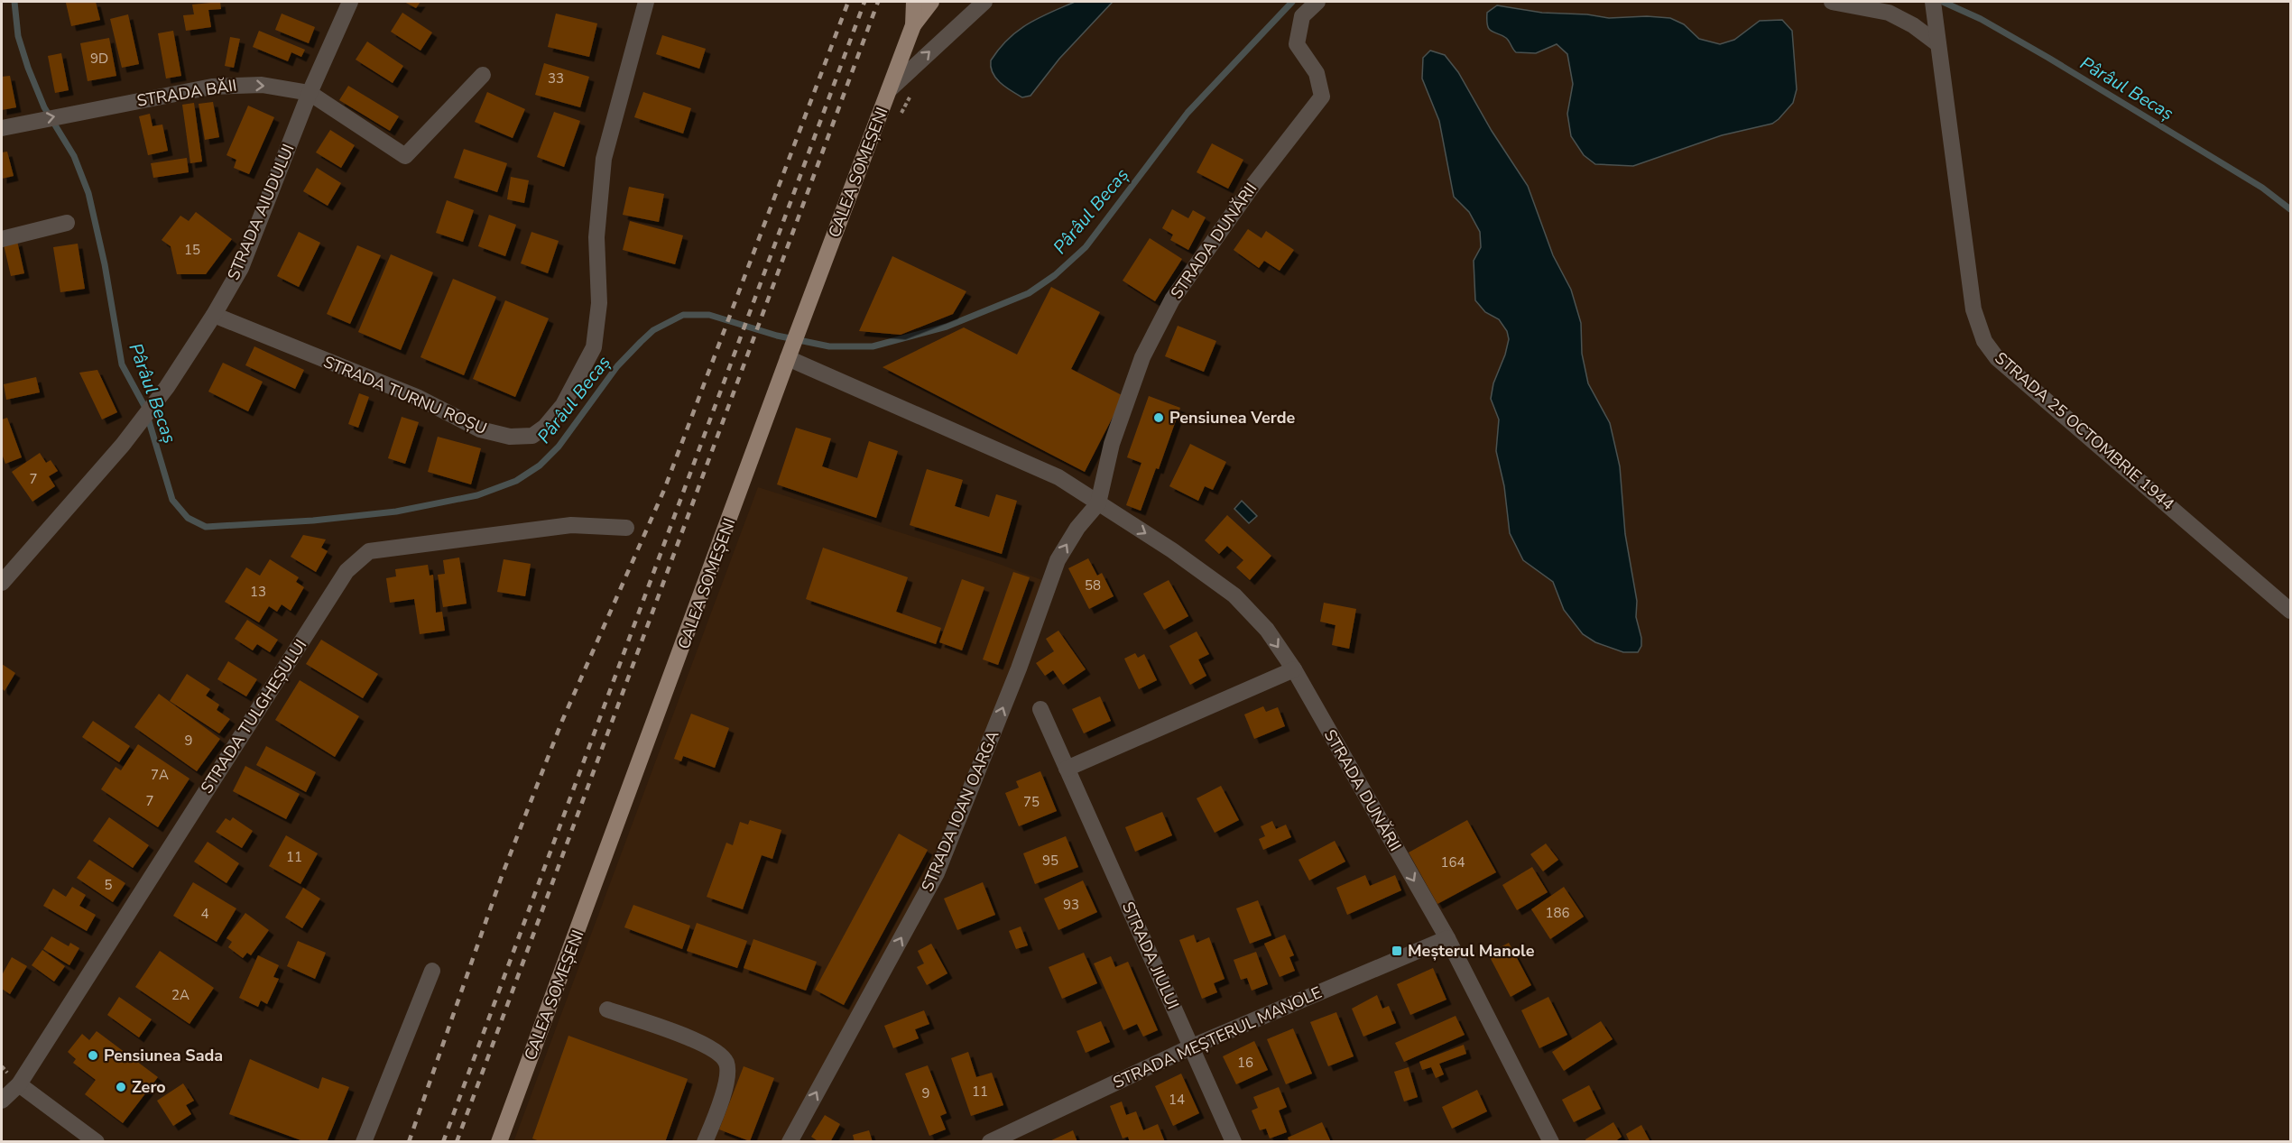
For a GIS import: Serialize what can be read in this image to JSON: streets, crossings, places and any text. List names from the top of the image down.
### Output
{
  "streets": {
    "main road": ["CALEA SOMEȘENI"],
    "street": [
      "STRADA BĂII",
      "STRADA AIUDULUI",
      "STRADA DUNĂRII",
      "STRADA TURNU ROȘU",
      "STRADA 25 OCTOMBRIE 1944",
      "STRADA TULGHEȘULUI",
      "STRADA IOAN OARGA",
      "STRADA JIULUI",
      "STRADA MEȘTERUL MANOLE"
    ]
  },
  "crossings": [
    ["STRADA BĂII", "STRADA AIUDULUI"],
    ["CALEA SOMEȘENI", "STRADA DUNĂRII"],
    ["STRADA AIUDULUI", "STRADA TURNU ROȘU"],
    ["STRADA DUNĂRII", "STRADA IOAN OARGA"],
    ["STRADA DUNĂRII", "STRADA MEȘTERUL MANOLE"],
    ["STRADA JIULUI", "STRADA MEȘTERUL MANOLE"]
  ],
  "one_way": ["STRADA BĂII", "STRADA IOAN OARGA"],
  "water": ["Pârâul Becaș"],
  "places": {
    "other": ["Pensiunea Verde", "Pensiunea Sada", "Zero"],
    "transit": ["Meșterul Manole"]
  },
  "house_numbers": [
    "9D",
    "33",
    "15",
    "7",
    "58",
    "13",
    "9",
    "7A",
    "7",
    "75",
    "11",
    "95",
    "164",
    "5",
    "93",
    "186",
    "4",
    "2A",
    "16",
    "11",
    "9",
    "14"
  ]
}
